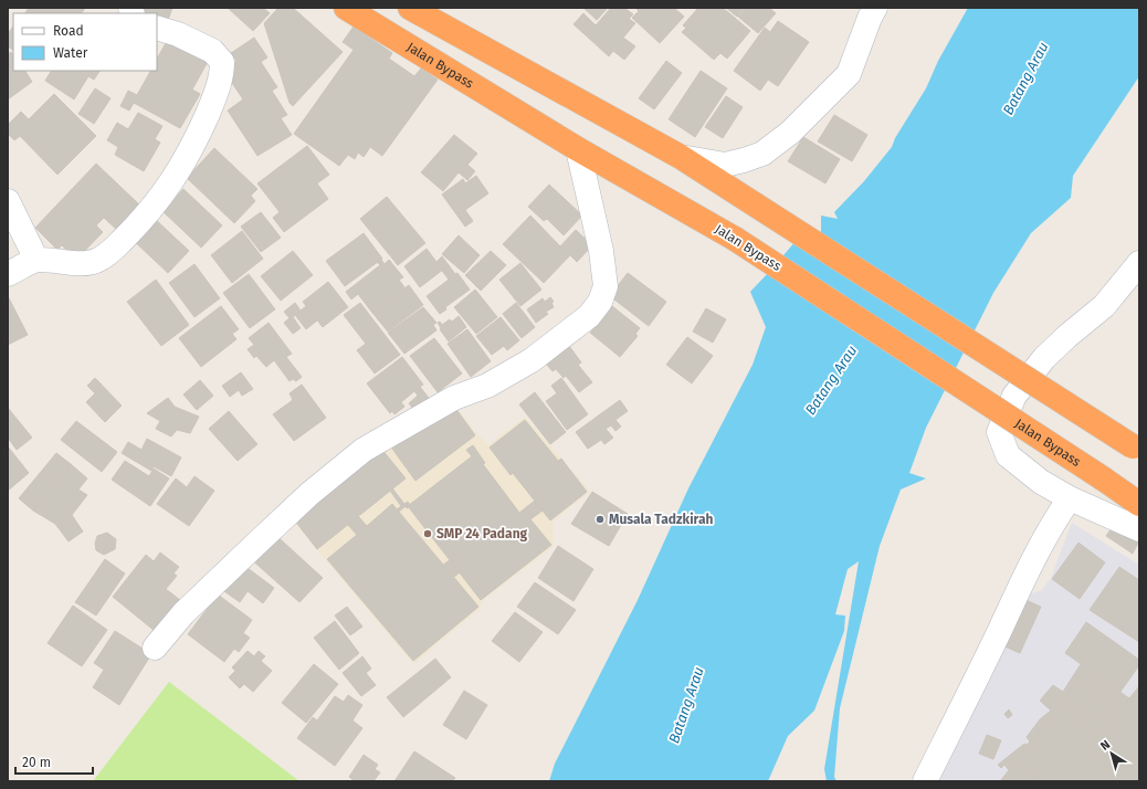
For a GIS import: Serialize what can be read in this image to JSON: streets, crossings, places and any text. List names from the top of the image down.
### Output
{
  "streets": {
    "highway": ["Jalan Bypass"]
  },
  "water": ["Batang Arau"],
  "places": ["Musala Tadzkirah", "SMP 24 Padang"],
  "legend": ["Road", "Water"],
  "scale_bar": "20 m",
  "north": "top left"
}
